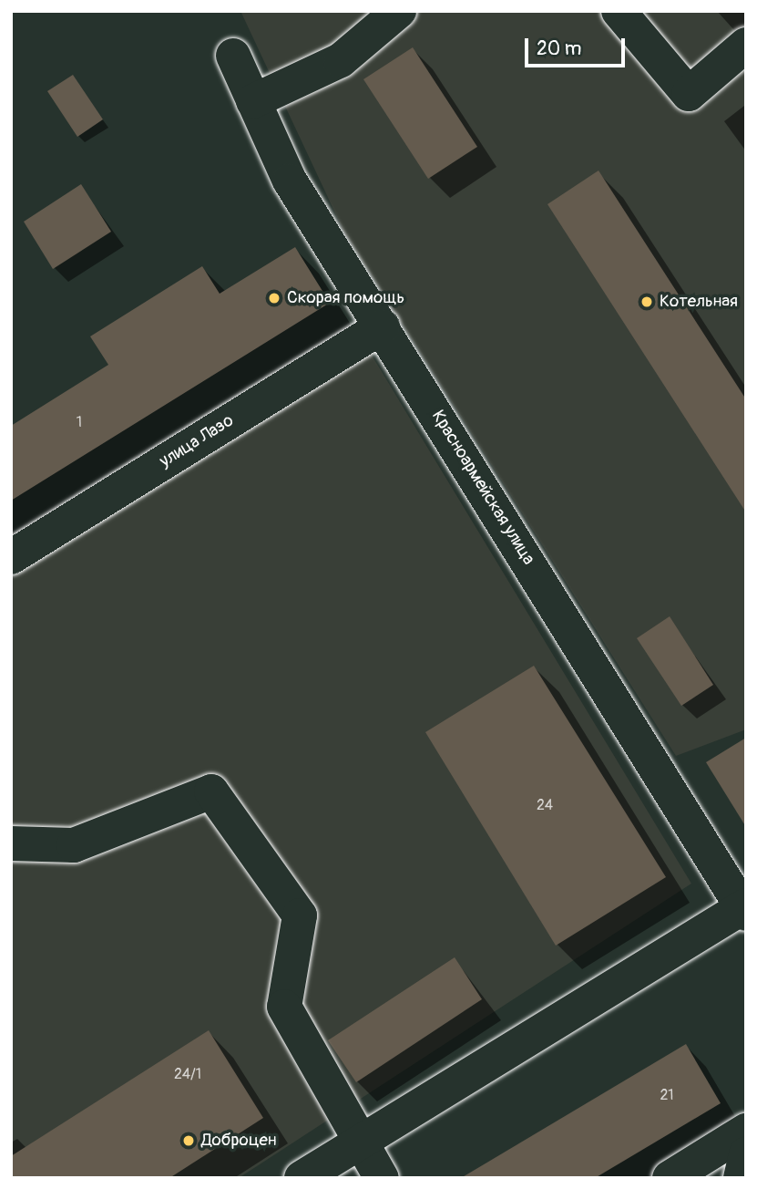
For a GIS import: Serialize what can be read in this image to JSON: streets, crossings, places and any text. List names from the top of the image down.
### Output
{
  "streets": {
    "street": ["улица Лазо", "Красноармейская улица"]
  },
  "crossings": [
    ["улица Лазо", "Красноармейская улица"]
  ],
  "places": ["Скорая помощь", "Котельная", "Доброцен"],
  "house_numbers": [
    "1",
    "24",
    "24/1",
    "21"
  ],
  "scale_bar": "20 m"
}
